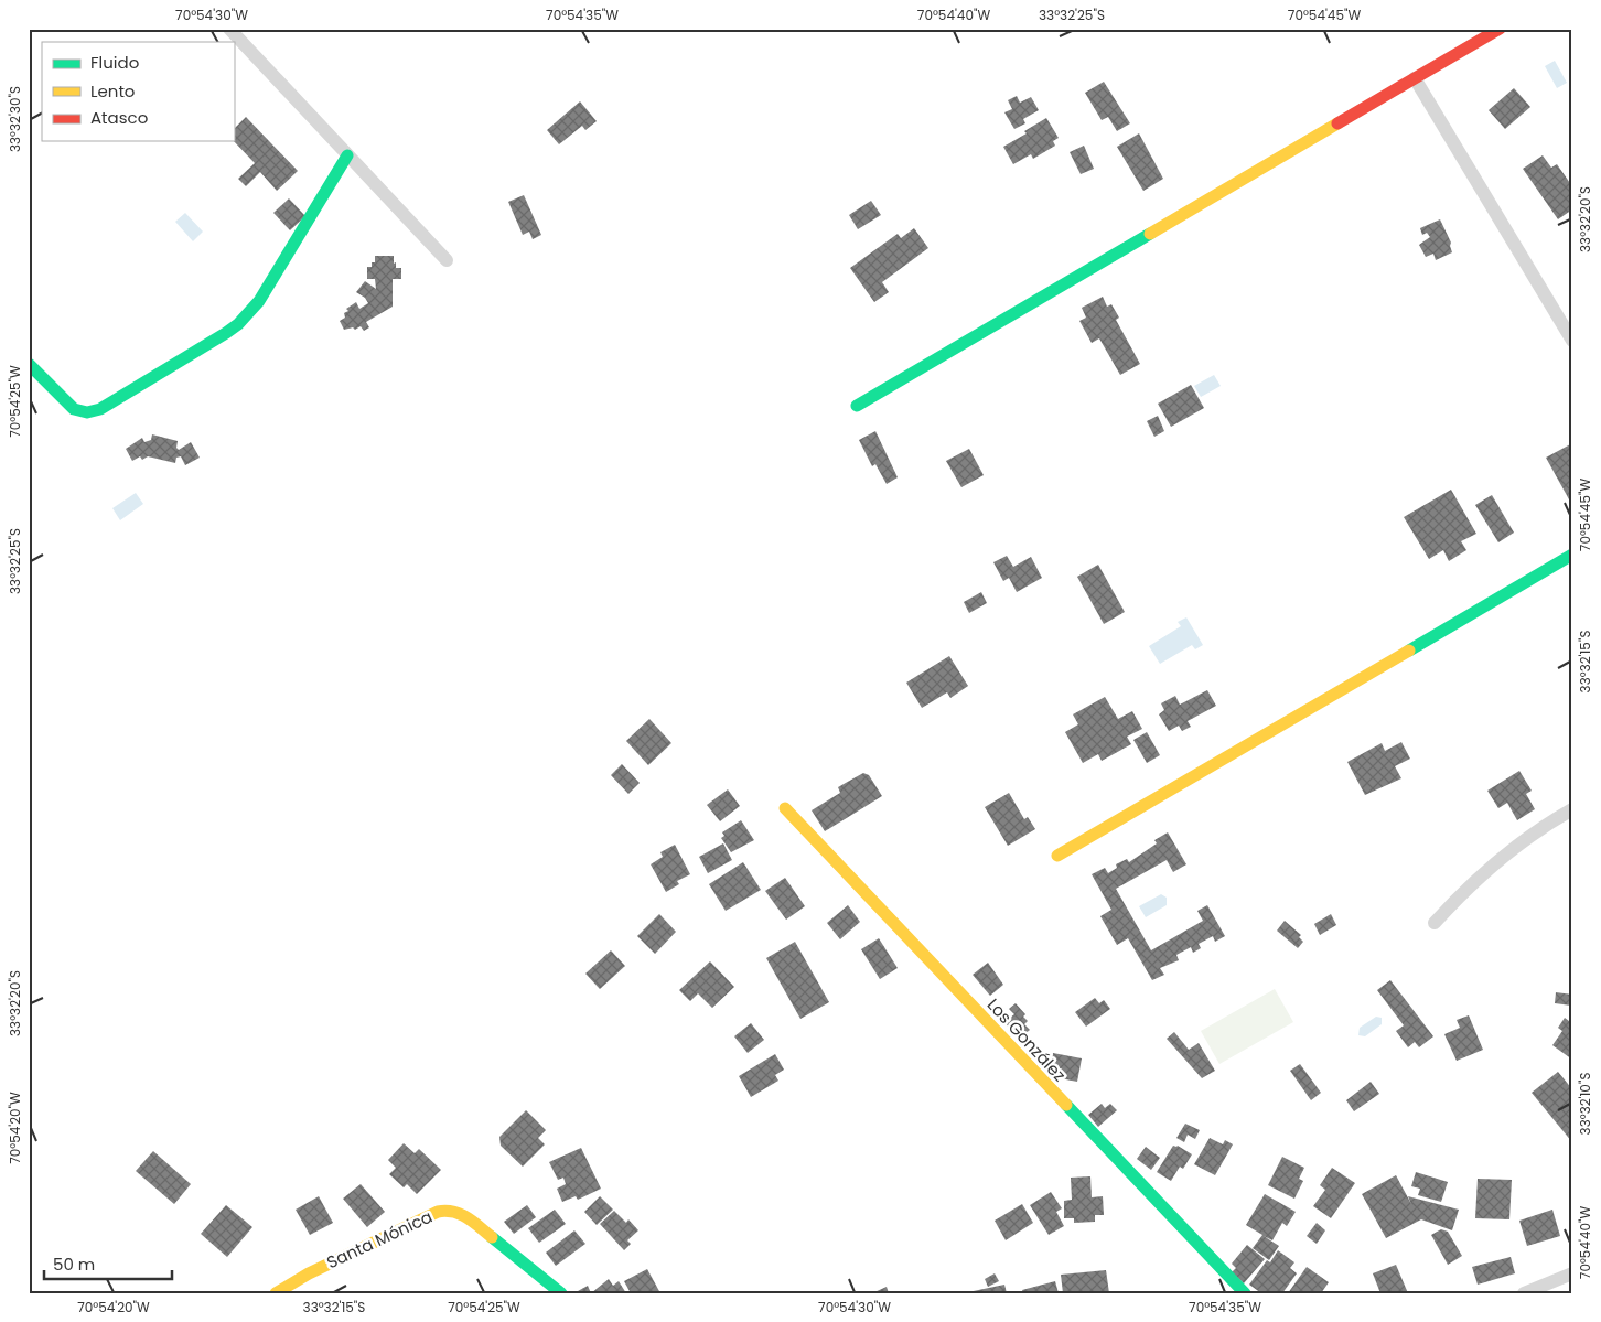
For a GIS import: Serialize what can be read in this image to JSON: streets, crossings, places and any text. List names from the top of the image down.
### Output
{
  "streets": {
    "street": ["Los González", "Santa Mónica"]
  },
  "legend": ["Fluido", "Lento", "Atasco"],
  "scale_bar": "50 m",
  "coordinates": [
    "70°54'30\"W",
    "70°54'35\"W",
    "70°54'40\"W",
    "33°32'25\"S",
    "70°54'45\"W",
    "33°32'30\"S",
    "33°32'20\"S",
    "70°54'25\"W",
    "33°32'15\"S",
    "33°32'10\"S",
    "70°54'20\"W"
  ]
}
